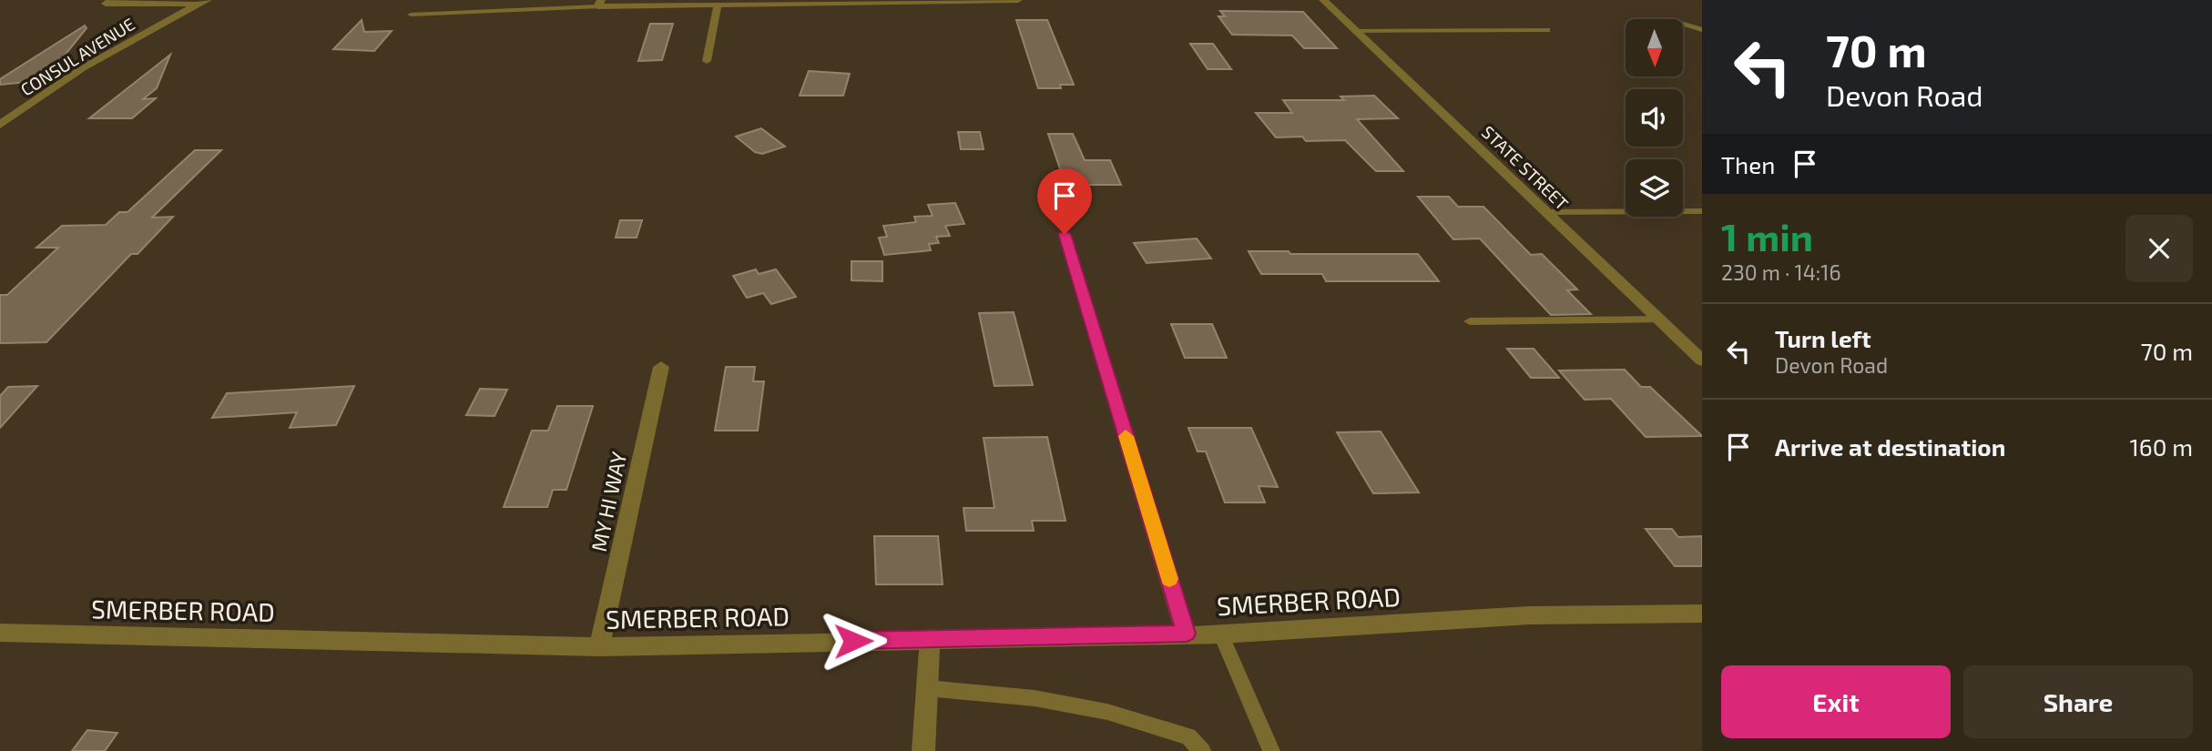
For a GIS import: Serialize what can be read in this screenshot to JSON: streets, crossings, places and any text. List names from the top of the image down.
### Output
{
  "streets": {
    "street": [
      "CONSUL AVENUE",
      "STATE STREET",
      "MY HI WAY",
      "SMERBER ROAD"
    ]
  },
  "crossings": [
    ["MY HI WAY", "SMERBER ROAD"]
  ],
  "north": "bottom",
  "page": {
    "turn": ["70 m", "Devon Road"],
    "then": "Then",
    "heading": ["1 min", "230 m · 14:16"],
    "list": [
      {
        "name": "Turn left",
        "note": "Devon Road",
        "value": "70 m"
      },
      {
        "name": "Arrive at destination",
        "value": "160 m"
      }
    ],
    "buttons": ["Exit", "Share"]
  }
}
